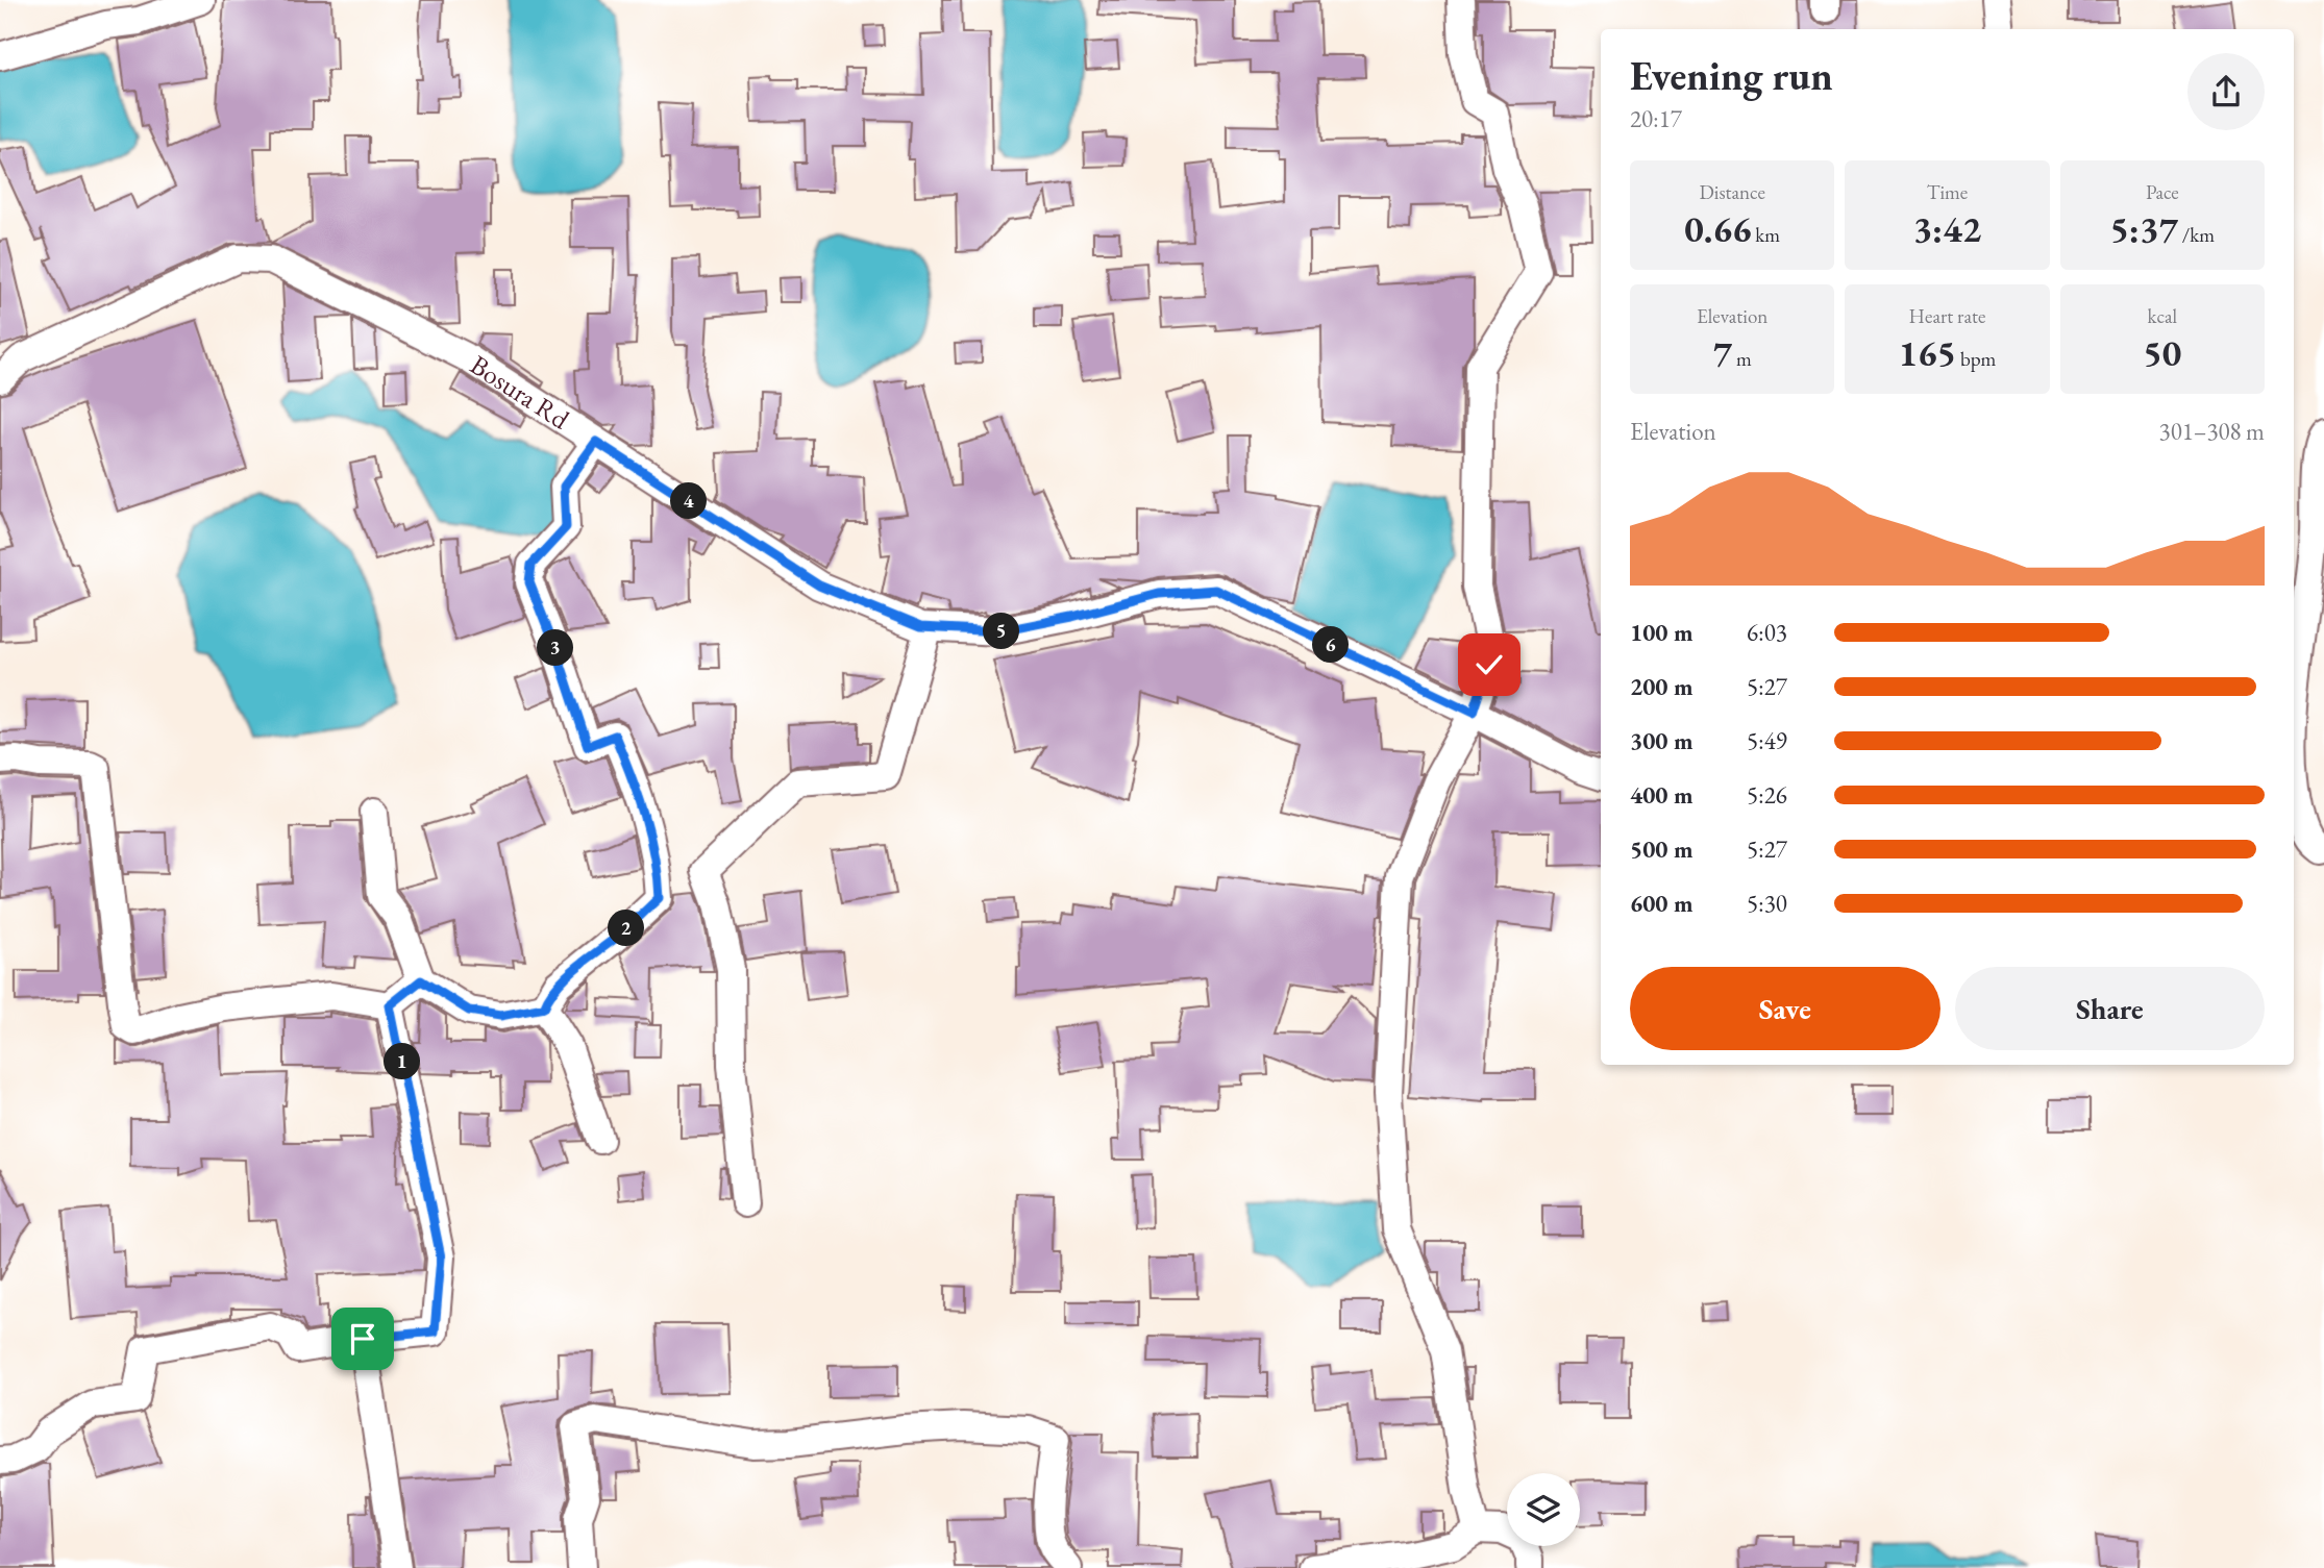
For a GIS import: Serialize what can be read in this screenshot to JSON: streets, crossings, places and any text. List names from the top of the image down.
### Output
{
  "streets": {
    "street": ["Bosura Rd"]
  },
  "page": {
    "heading": ["Evening run", "20:17"],
    "stats": [
      ["Distance", "0.66 km"],
      ["Time", "3:42"],
      ["Pace", "5:37 /km"],
      ["Elevation", "7 m"],
      ["Heart rate", "165 bpm"],
      ["kcal", "50"]
    ],
    "chart": ["Elevation", "301–308 m"],
    "pins": [
      "4",
      "5",
      "6",
      "3",
      "2",
      "1"
    ],
    "list": [
      {
        "name": "100 m",
        "note": "6:03"
      },
      {
        "name": "200 m",
        "note": "5:27"
      },
      {
        "name": "300 m",
        "note": "5:49"
      },
      {
        "name": "400 m",
        "note": "5:26"
      },
      {
        "name": "500 m",
        "note": "5:27"
      },
      {
        "name": "600 m",
        "note": "5:30"
      }
    ],
    "buttons": ["Save", "Share"]
  }
}
